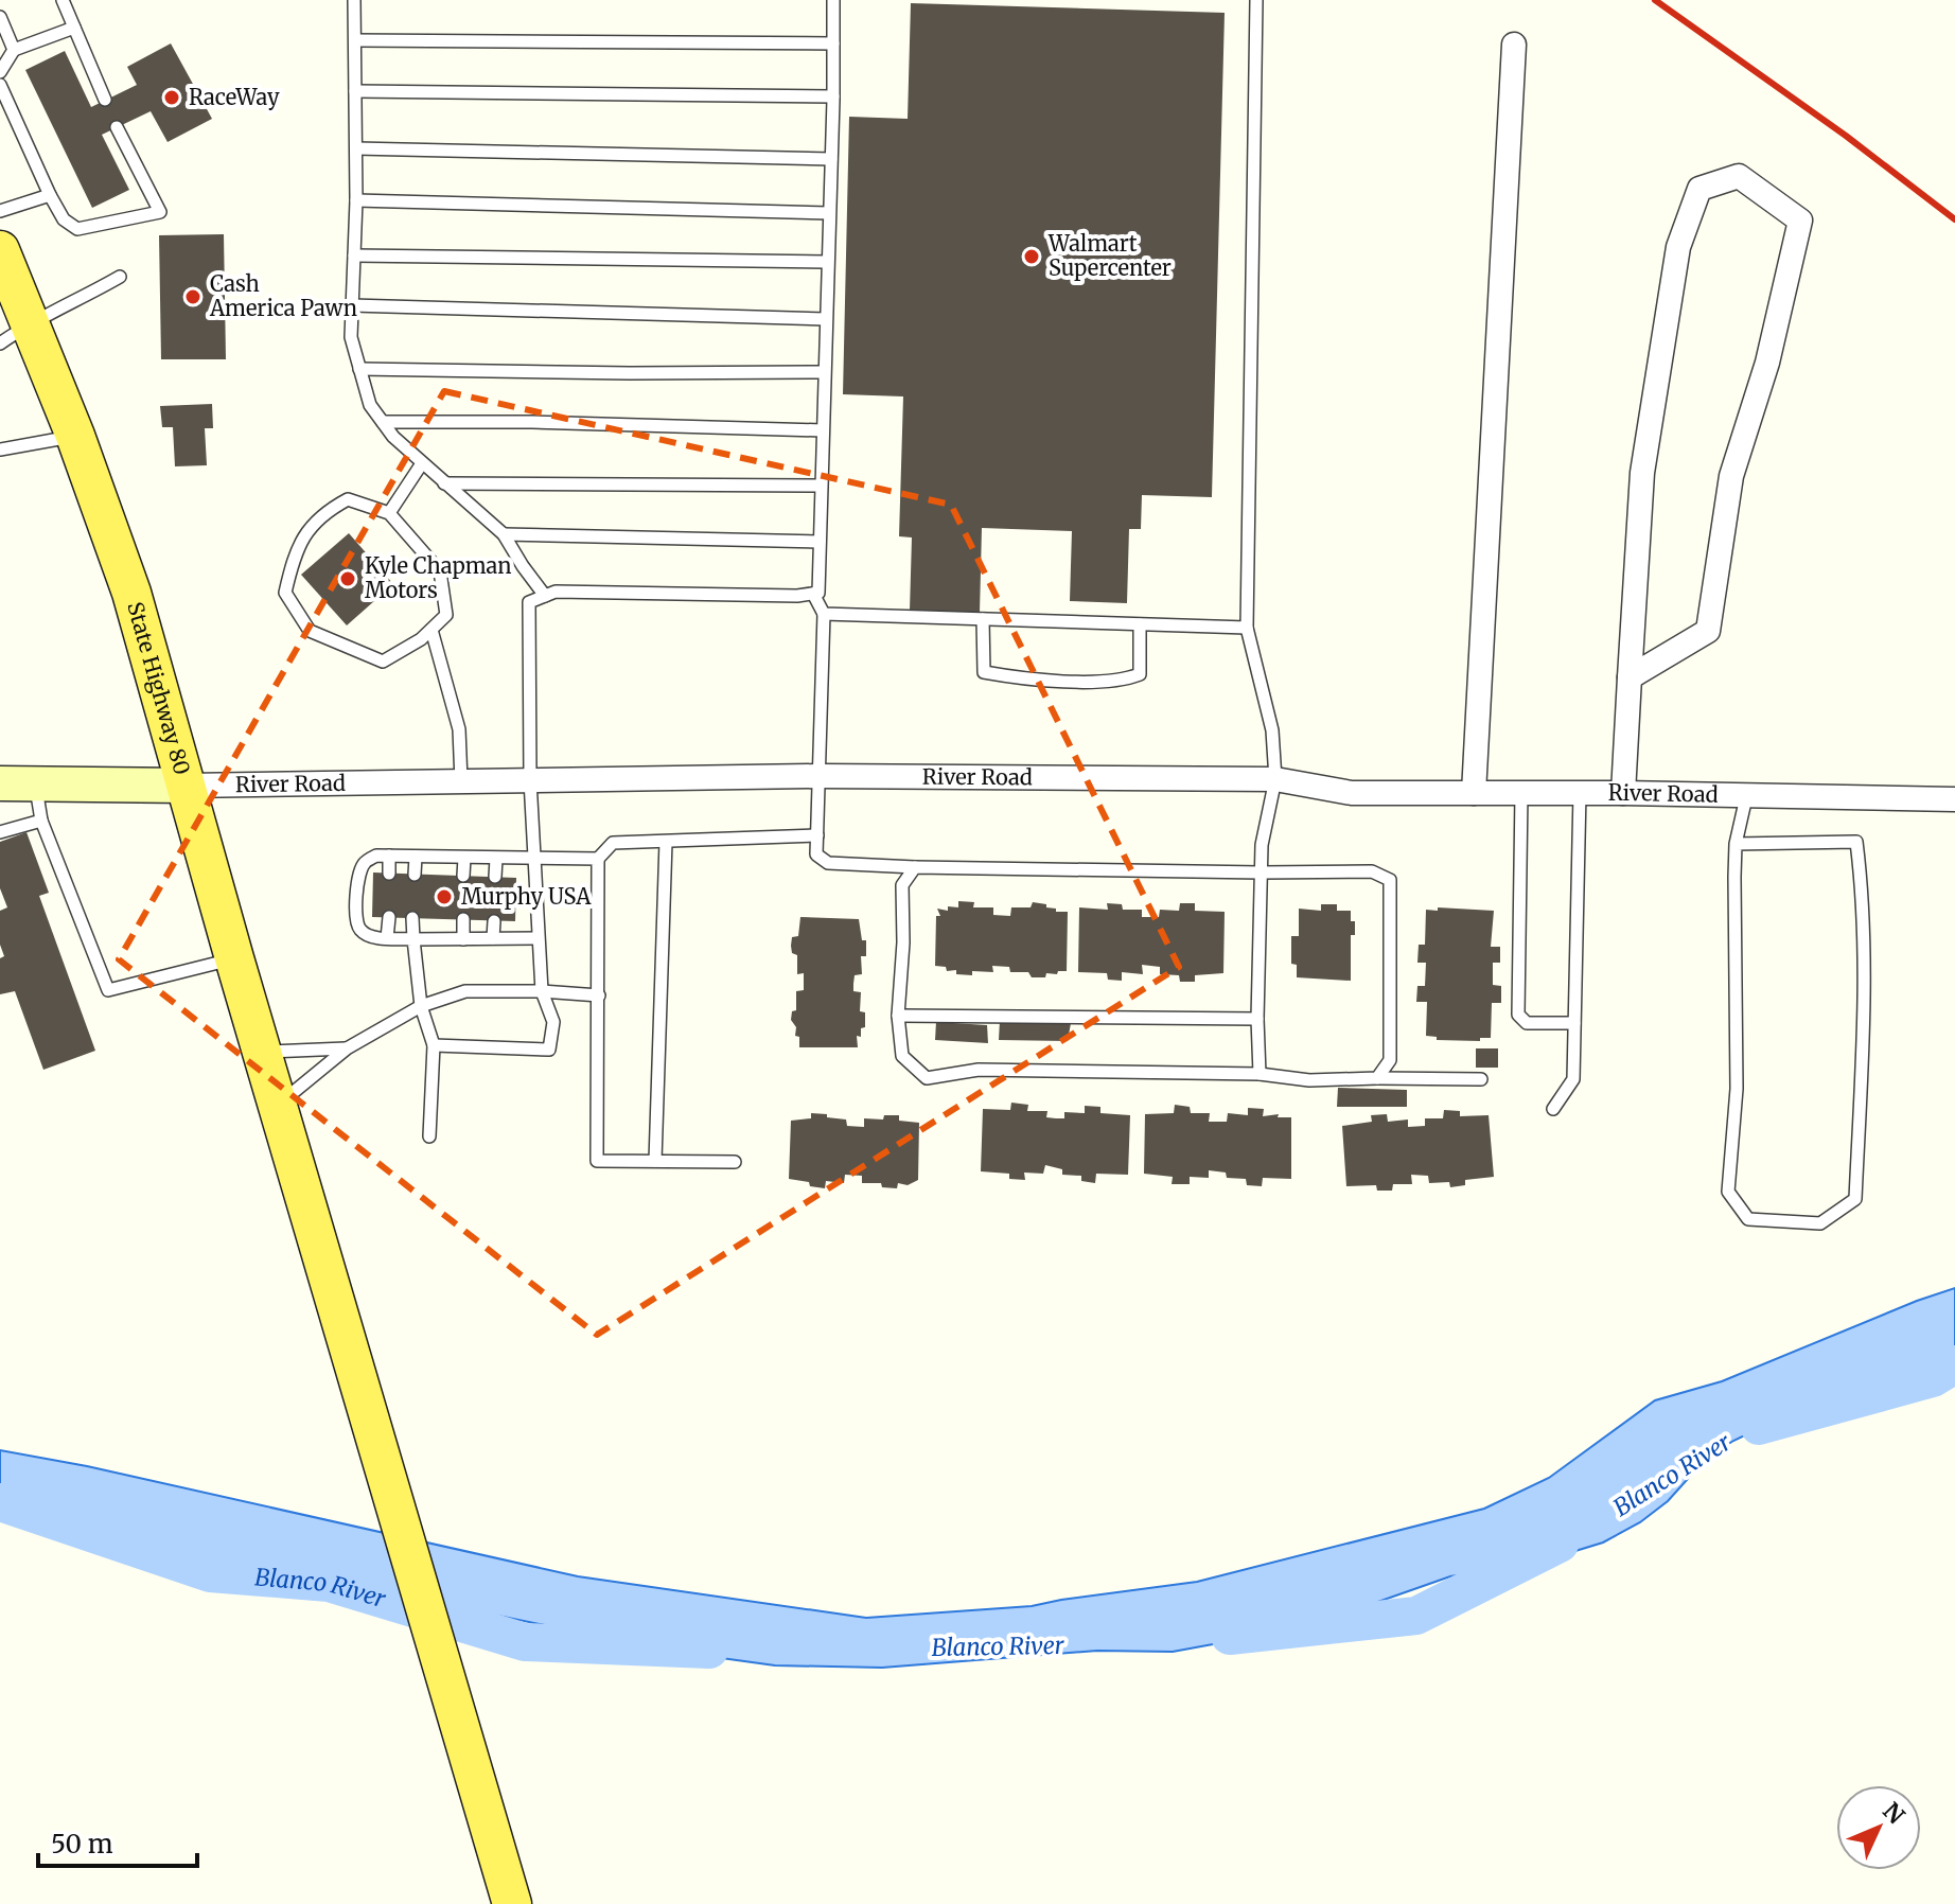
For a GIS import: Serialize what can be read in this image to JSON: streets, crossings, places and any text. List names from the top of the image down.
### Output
{
  "streets": {
    "main road": ["State Highway 80"],
    "street": ["River Road"]
  },
  "crossings": [
    ["State Highway 80", "River Road"]
  ],
  "water": ["Blanco River"],
  "places": [
    "RaceWay",
    "Walmart Supercenter",
    "Cash America Pawn",
    "Kyle Chapman Motors",
    "Murphy USA"
  ],
  "scale_bar": "50 m",
  "north": "top right"
}
